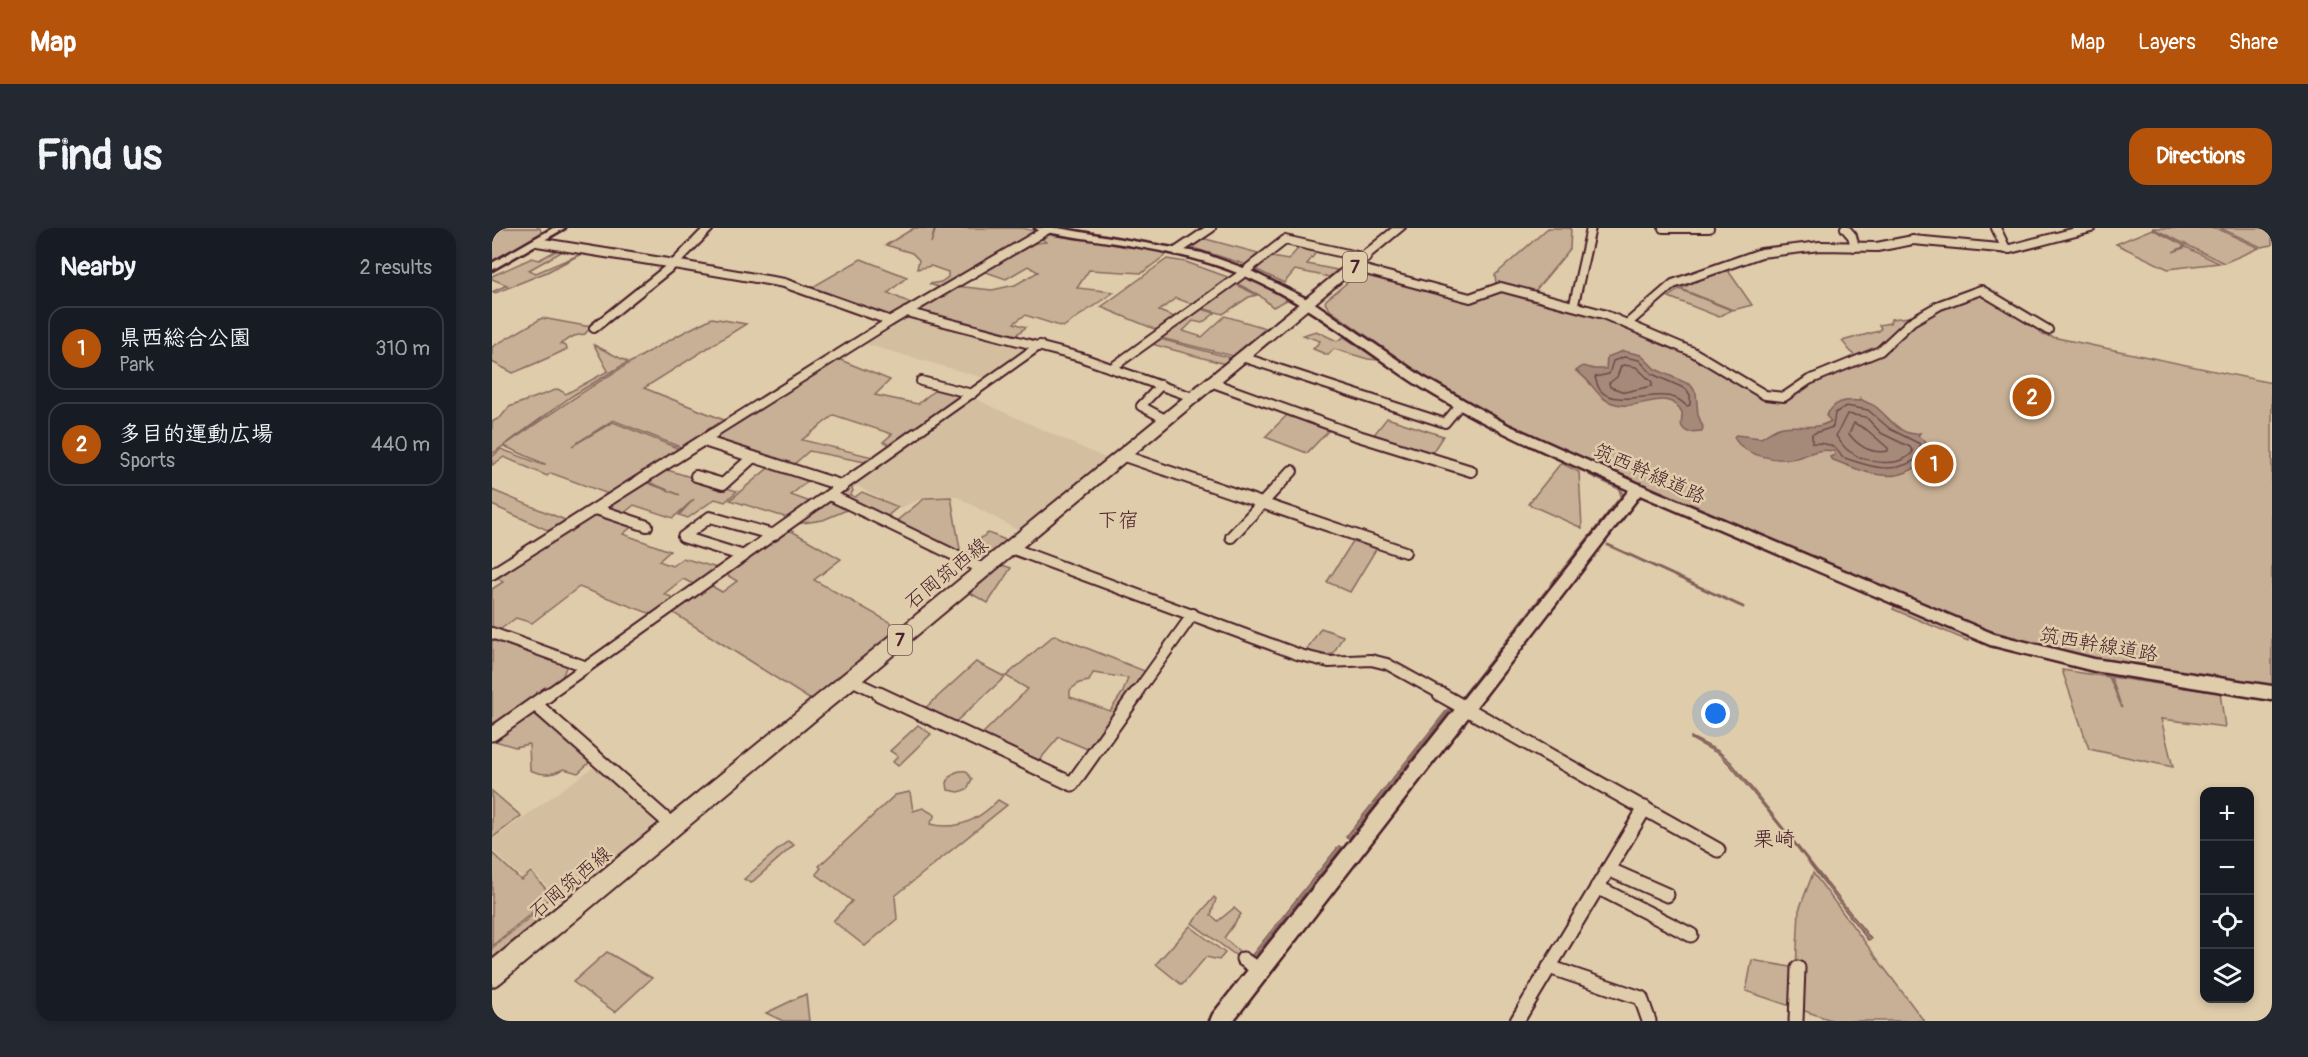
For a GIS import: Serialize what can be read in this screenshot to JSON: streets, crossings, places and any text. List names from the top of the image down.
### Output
{
  "streets": {
    "main road": ["7", "石岡筑西線"],
    "street": ["筑西幹線道路"]
  },
  "crossings": [
    ["筑西幹線道路", "石岡筑西線"]
  ],
  "districts": ["下宿", "栗崎"],
  "page": {
    "header": "Map",
    "nav": ["Map", "Layers", "Share"],
    "buttons": "Directions",
    "title": "Find us",
    "heading": ["Nearby", "2 results"],
    "list": [
      {
        "mark": "1",
        "name": "県西総合公園",
        "note": "Park",
        "value": "310 m"
      },
      {
        "mark": "2",
        "name": "多目的運動広場",
        "note": "Sports",
        "value": "440 m"
      }
    ],
    "pins": ["2", "1"],
    "map_buttons": ["+", "−"]
  }
}
